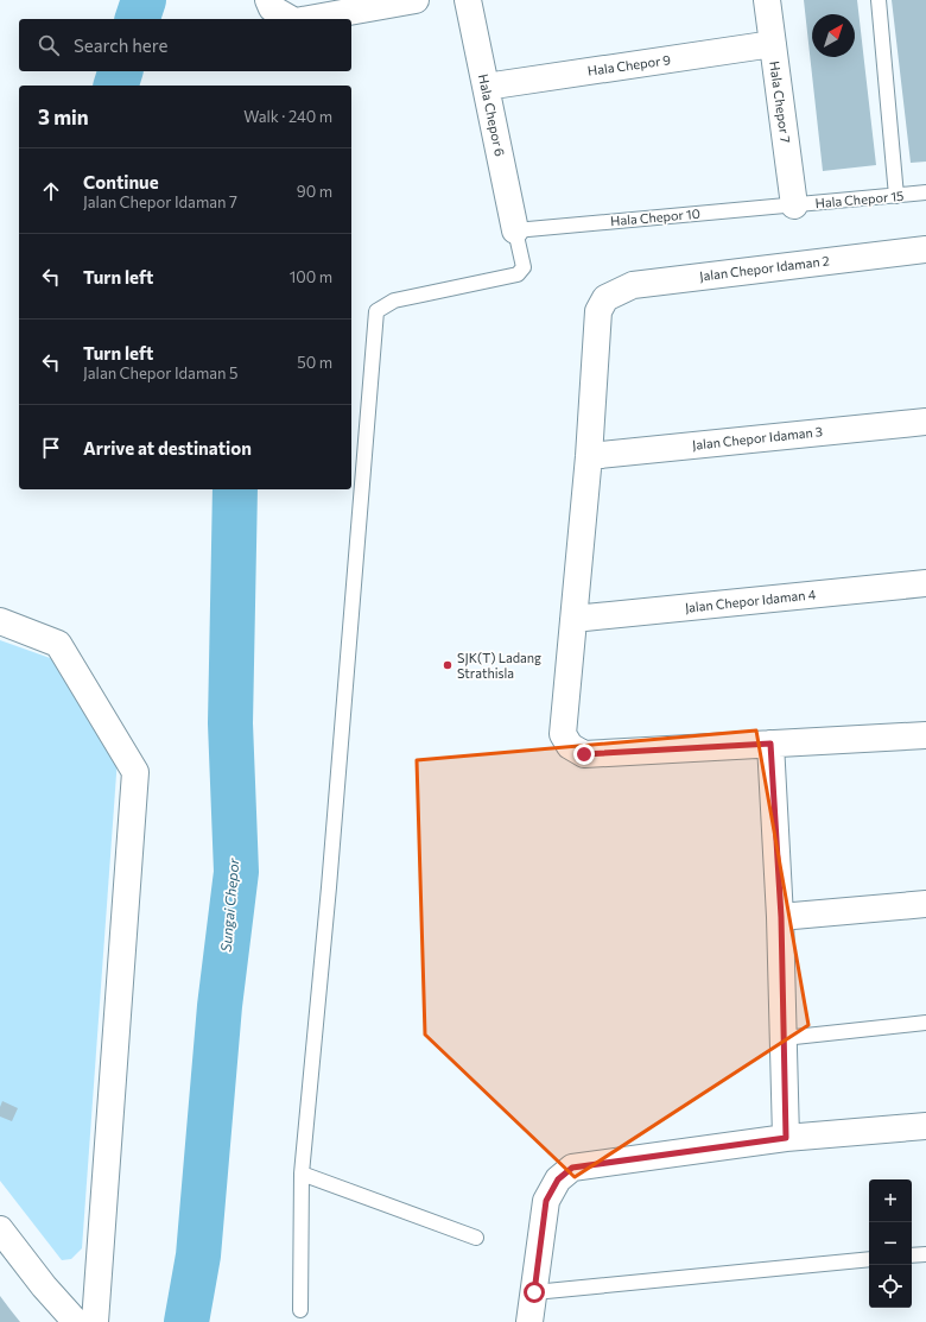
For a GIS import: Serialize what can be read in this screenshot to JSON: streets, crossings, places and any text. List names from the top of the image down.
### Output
{
  "streets": {
    "street": [
      "Hala Chepor 9",
      "Hala Chepor 7",
      "Hala Chepor 6",
      "Jalan Chepor Idaman 2",
      "Jalan Chepor Idaman 3",
      "Jalan Chepor Idaman 4"
    ],
    "lane": ["Hala Chepor 15", "Hala Chepor 10"]
  },
  "crossings": [
    ["Hala Chepor 9", "Hala Chepor 7"],
    ["Hala Chepor 9", "Hala Chepor 6"],
    ["Hala Chepor 7", "Hala Chepor 15"],
    ["Hala Chepor 7", "Hala Chepor 10"],
    ["Hala Chepor 6", "Hala Chepor 10"],
    ["Hala Chepor 15", "Hala Chepor 10"],
    ["Jalan Chepor Idaman 2", "Jalan Chepor Idaman 3"]
  ],
  "water": ["Sungai Chepor"],
  "places": ["SJK(T) Ladang Strathisla"],
  "north": "top right",
  "page": {
    "search": "Search here",
    "heading": ["3 min", "Walk · 240 m"],
    "list": [
      ["Continue", "Jalan Chepor Idaman 7", "90 m"],
      ["Turn left", "100 m"],
      ["Turn left", "Jalan Chepor Idaman 5", "50 m"],
      "Arrive at destination"
    ],
    "map_buttons": ["+", "−"]
  }
}
